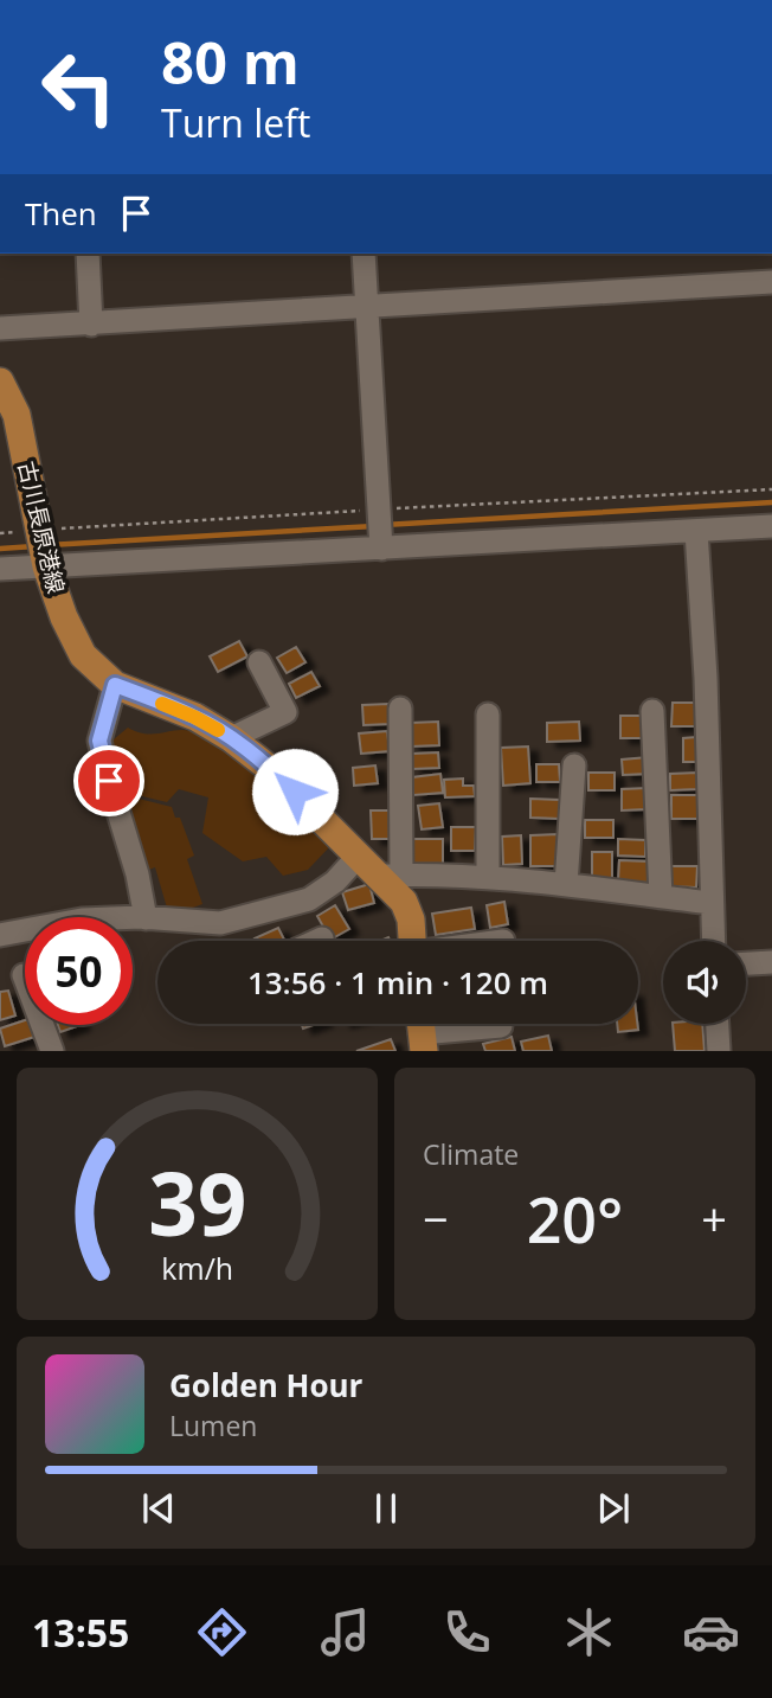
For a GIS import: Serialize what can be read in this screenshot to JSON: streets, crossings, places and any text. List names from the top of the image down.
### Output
{
  "streets": {
    "main road": ["古川長原港線"]
  },
  "page": {
    "turn": ["80 m", "Turn left"],
    "then": "Then",
    "limit": "50",
    "trip": "13:56 · 1 min · 120 m",
    "tile": "Climate",
    "heat": ["−", "20°", "+"],
    "song": ["Golden Hour", "Lumen"],
    "tabs": "13:55",
    "gauge": ["39", "km/h"]
  }
}
